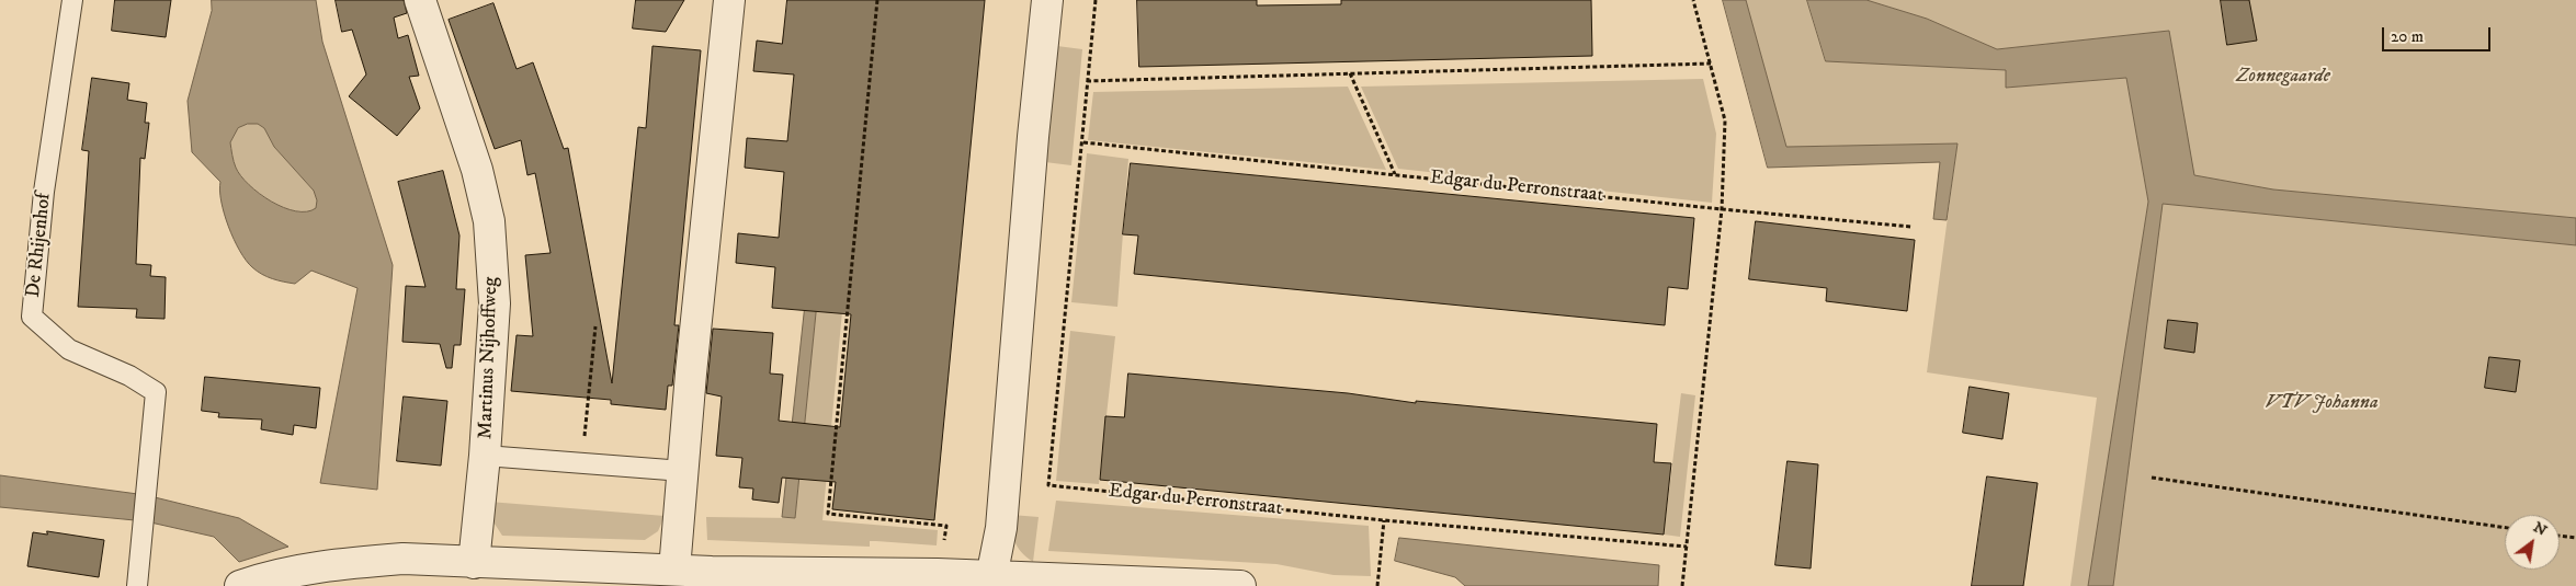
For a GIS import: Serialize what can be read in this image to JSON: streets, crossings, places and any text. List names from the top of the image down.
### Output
{
  "streets": {
    "street": ["Martinus Nijhoffweg"],
    "lane": ["De Rhijenhof"],
    "path": ["Edgar du Perronstraat"]
  },
  "parks": ["Zonnegaarde", "VTV Johanna"],
  "scale_bar": "20 m",
  "north": "top right"
}
